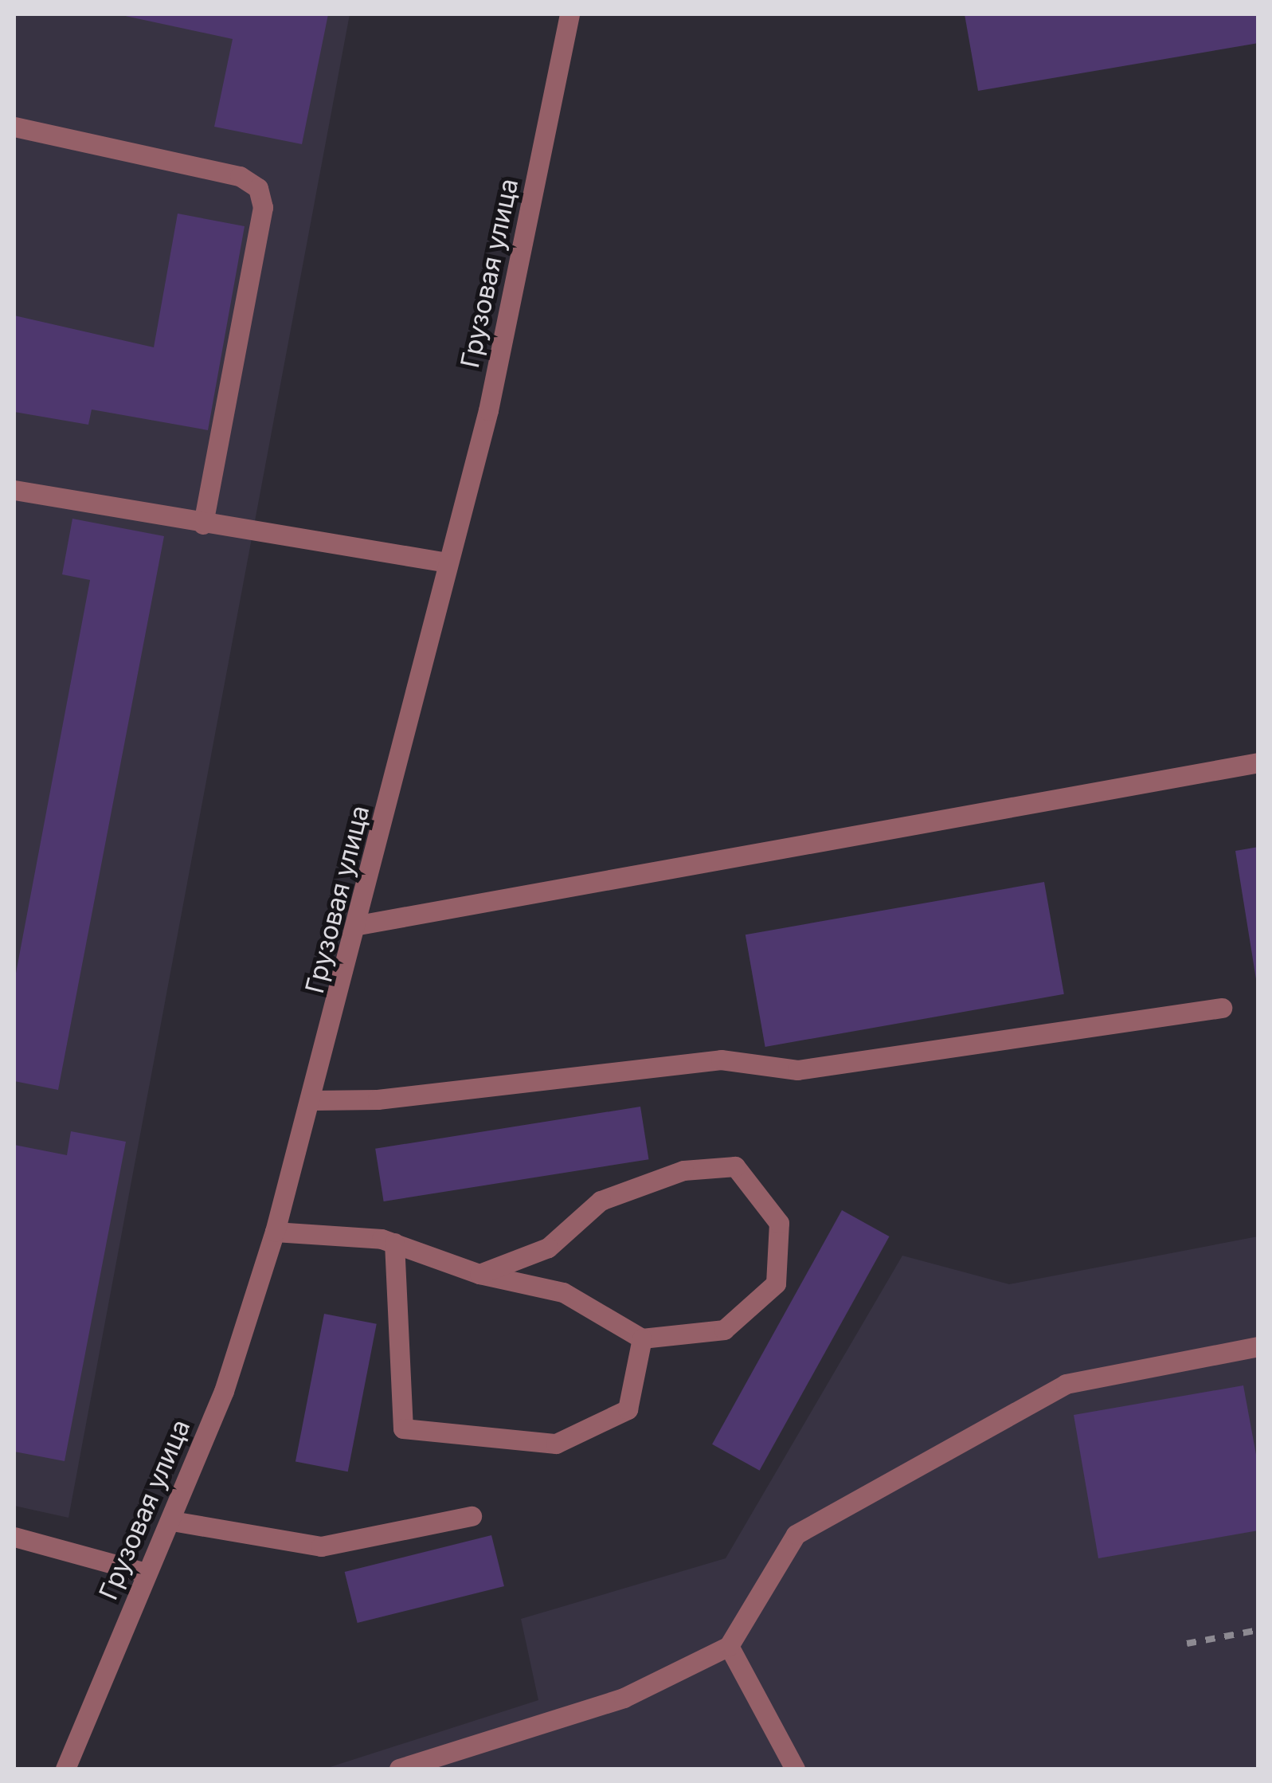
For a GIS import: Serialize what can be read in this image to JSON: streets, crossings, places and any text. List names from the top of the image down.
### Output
{
  "streets": {
    "street": ["Грузовая улица"]
  }
}
